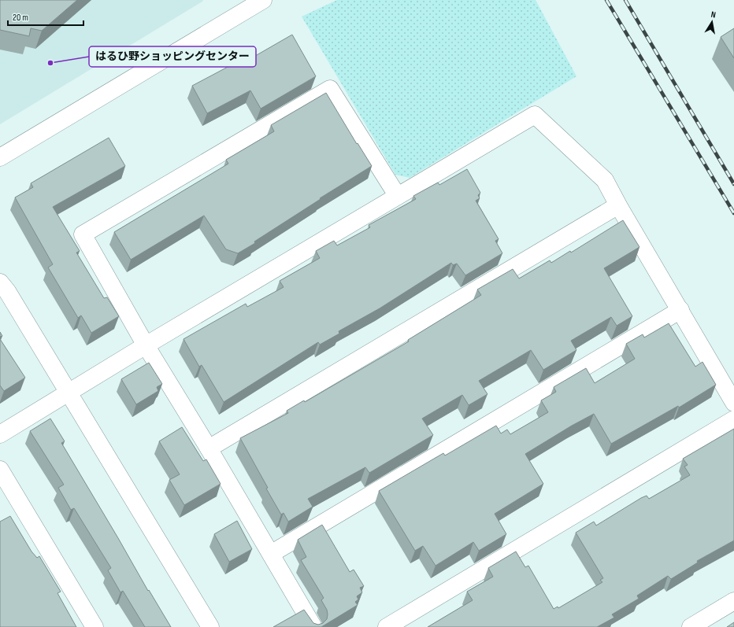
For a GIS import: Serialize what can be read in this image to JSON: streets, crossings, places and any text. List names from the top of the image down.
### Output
{
  "places": ["はるひ野ショッピングセンター"],
  "scale_bar": "20 m",
  "north": "top"
}
